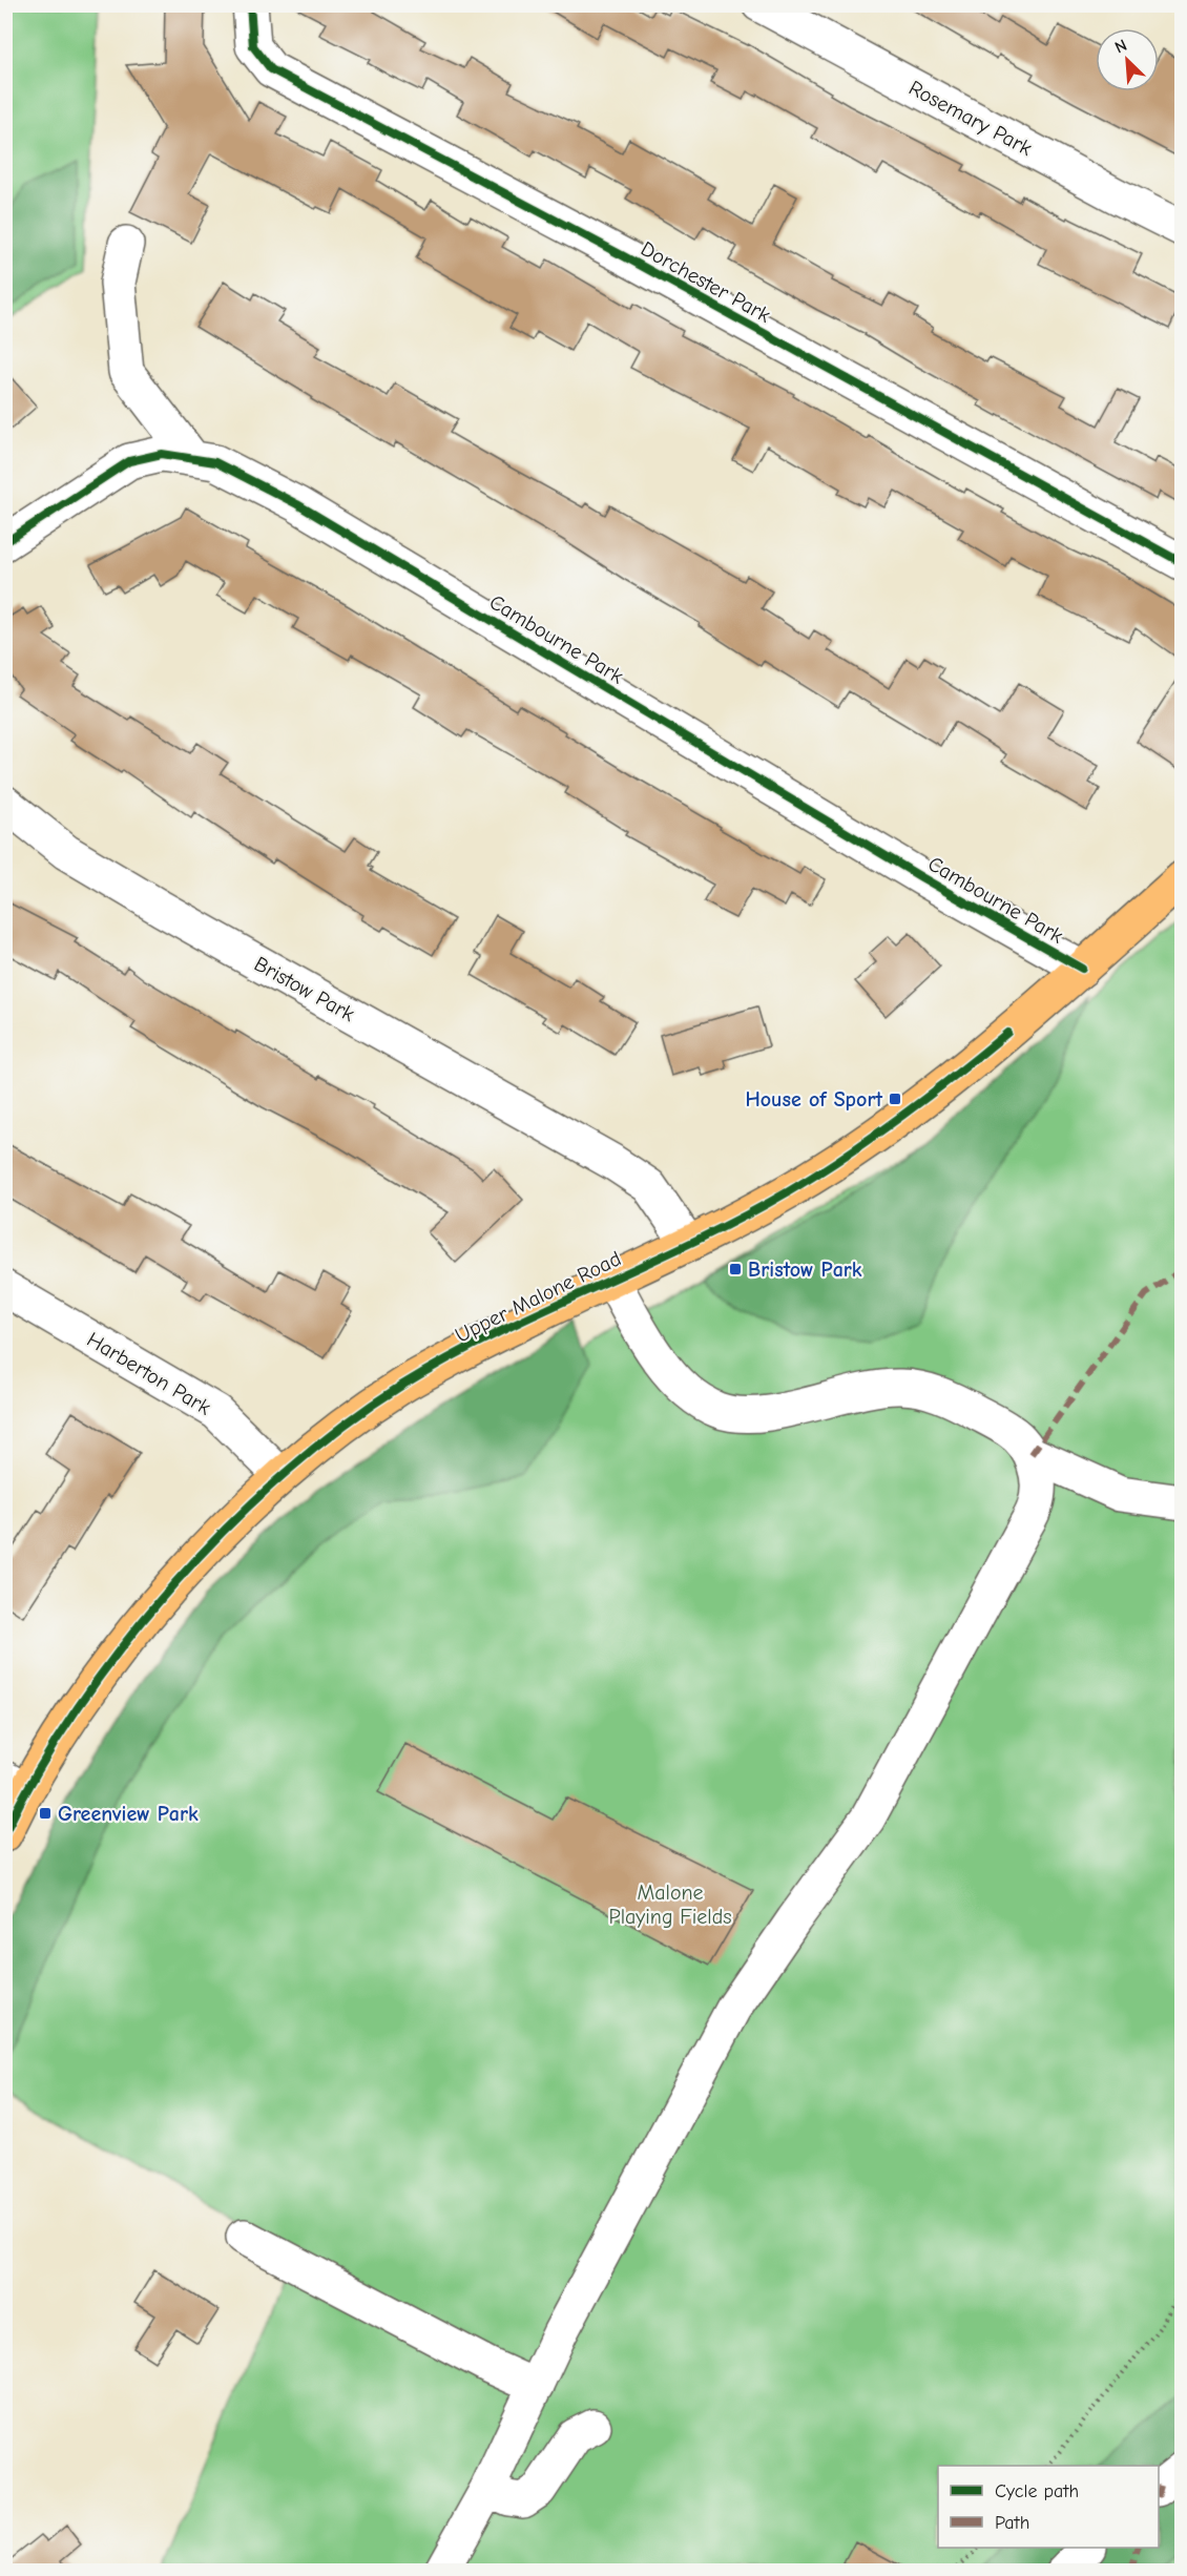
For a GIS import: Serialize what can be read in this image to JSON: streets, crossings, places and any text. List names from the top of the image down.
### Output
{
  "streets": {
    "main road": ["Upper Malone Road"],
    "street": [
      "Rosemary Park",
      "Dorchester Park",
      "Cambourne Park",
      "Bristow Park",
      "Harberton Park"
    ]
  },
  "crossings": [
    ["Cambourne Park", "Upper Malone Road"],
    ["Bristow Park", "Upper Malone Road"],
    ["Upper Malone Road", "Harberton Park"]
  ],
  "parks": ["Malone Playing Fields"],
  "places": {
    "transit": ["House of Sport", "Bristow Park", "Greenview Park"]
  },
  "legend": ["Cycle path", "Path"],
  "north": "top left"
}
